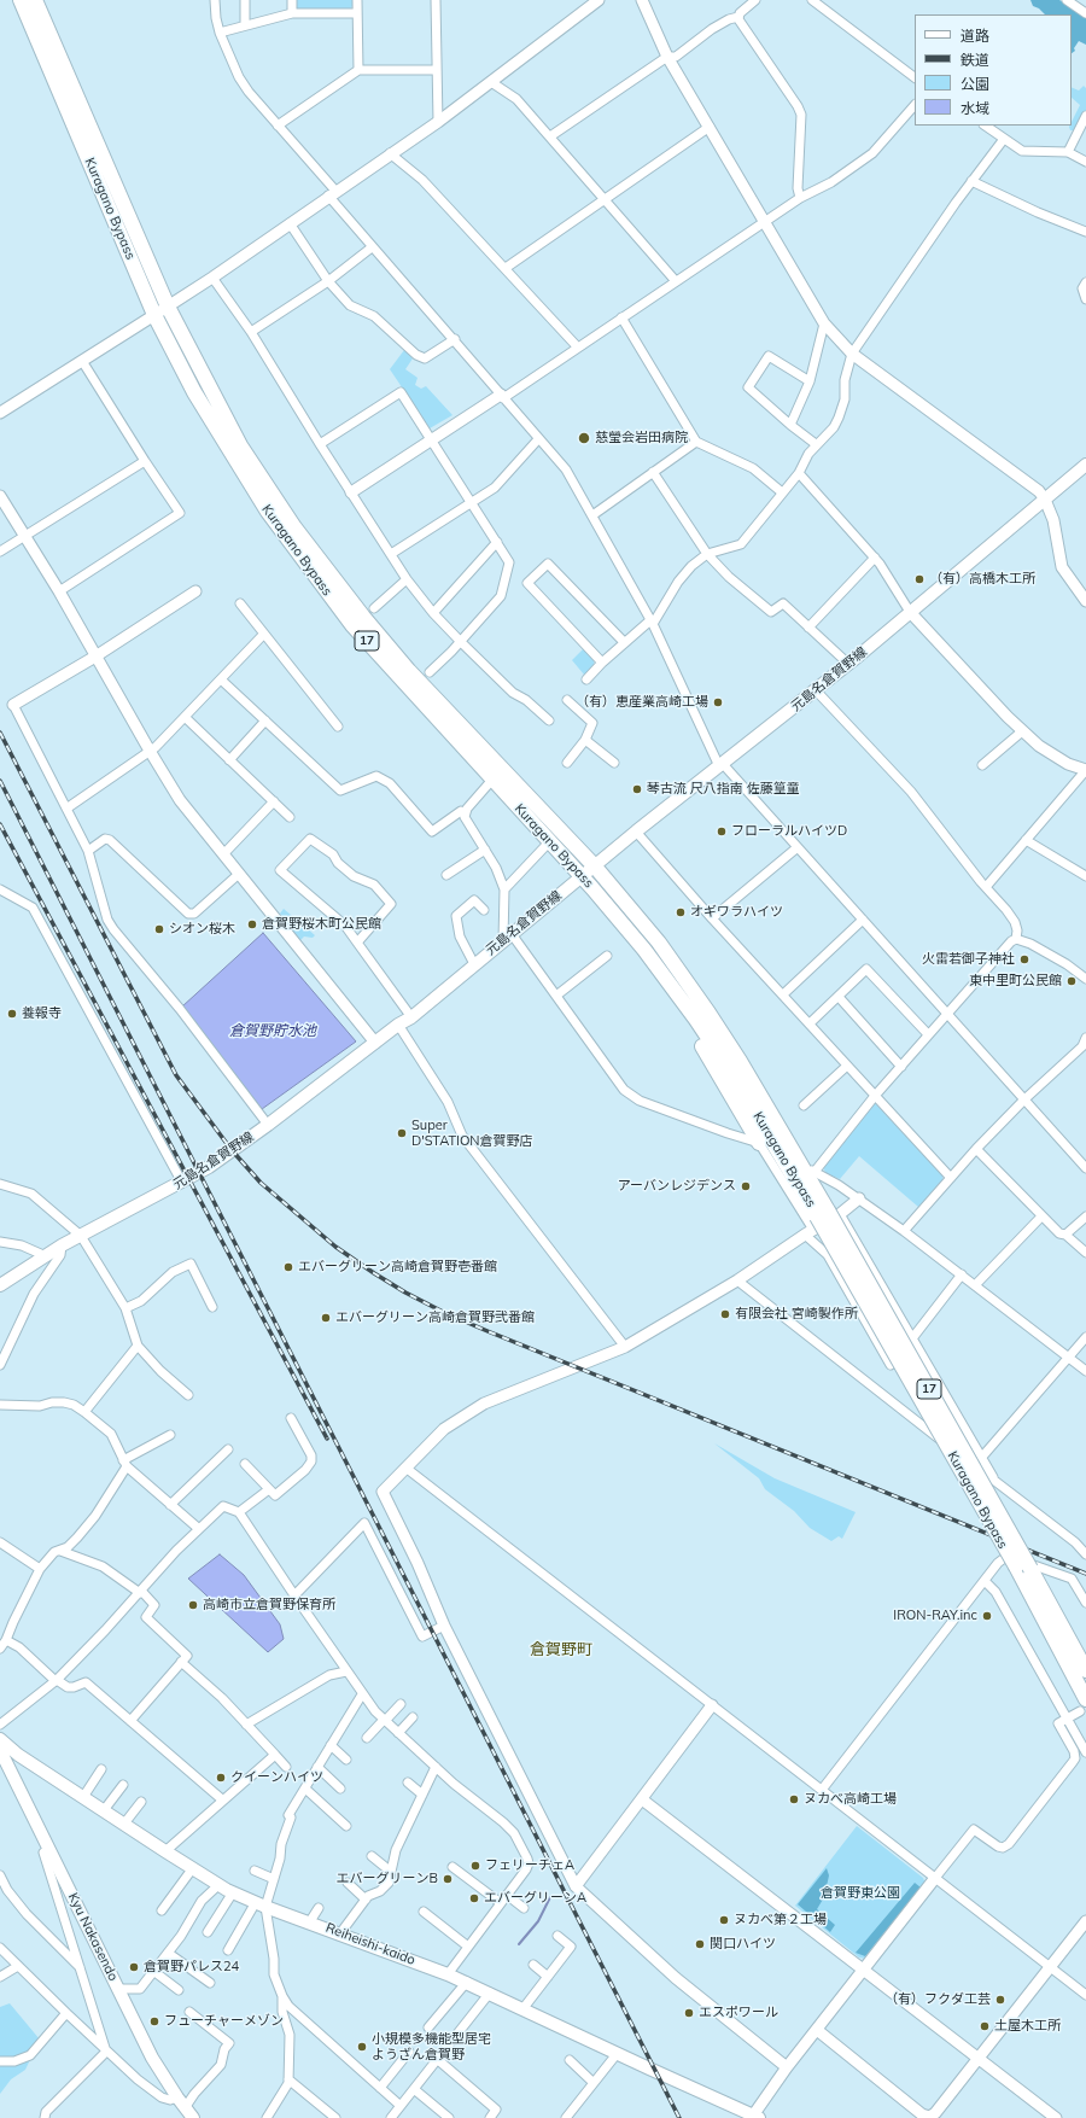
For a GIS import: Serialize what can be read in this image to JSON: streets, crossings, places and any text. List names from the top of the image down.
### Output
{
  "streets": {
    "highway": ["Kuragano Bypass", "17"],
    "main road": ["元島名倉賀野線", "Kyu Nakasendo", "Reiheishi-kaido"]
  },
  "crossings": [
    ["Kuragano Bypass", "元島名倉賀野線"]
  ],
  "districts": ["倉賀野町"],
  "water": ["倉賀野貯水池"],
  "parks": ["倉賀野東公園"],
  "places": [
    "慈瑩会岩田病院",
    "（有）高橋木工所",
    "（有）恵産業高崎工場",
    "琴古流 尺八指南 佐藤篁童",
    "フローラルハイツD",
    "オギワラハイツ",
    "倉賀野桜木町公民館",
    "シオン桜木",
    "火雷若御子神社",
    "東中里町公民館",
    "養報寺",
    "Super D'STATION倉賀野店",
    "アーバンレジデンス",
    "エバーグリーン高崎倉賀野壱番館",
    "有限会社 宮崎製作所",
    "エバーグリーン高崎倉賀野弐番館",
    "高崎市立倉賀野保育所",
    "IRON-RAY.inc",
    "クイーンハイツ",
    "ヌカべ高崎工場",
    "フェリーチェA",
    "エバーグリーンB",
    "エバーグリーンA",
    "ヌカべ第２工場",
    "関口ハイツ",
    "倉賀野パレス24",
    "（有）フクダ工芸",
    "エスポワール",
    "フューチャーメゾン",
    "土屋木工所",
    "小規模多機能型居宅 ようざん倉賀野"
  ],
  "legend": [
    "道路",
    "鉄道",
    "公園",
    "水域"
  ]
}
